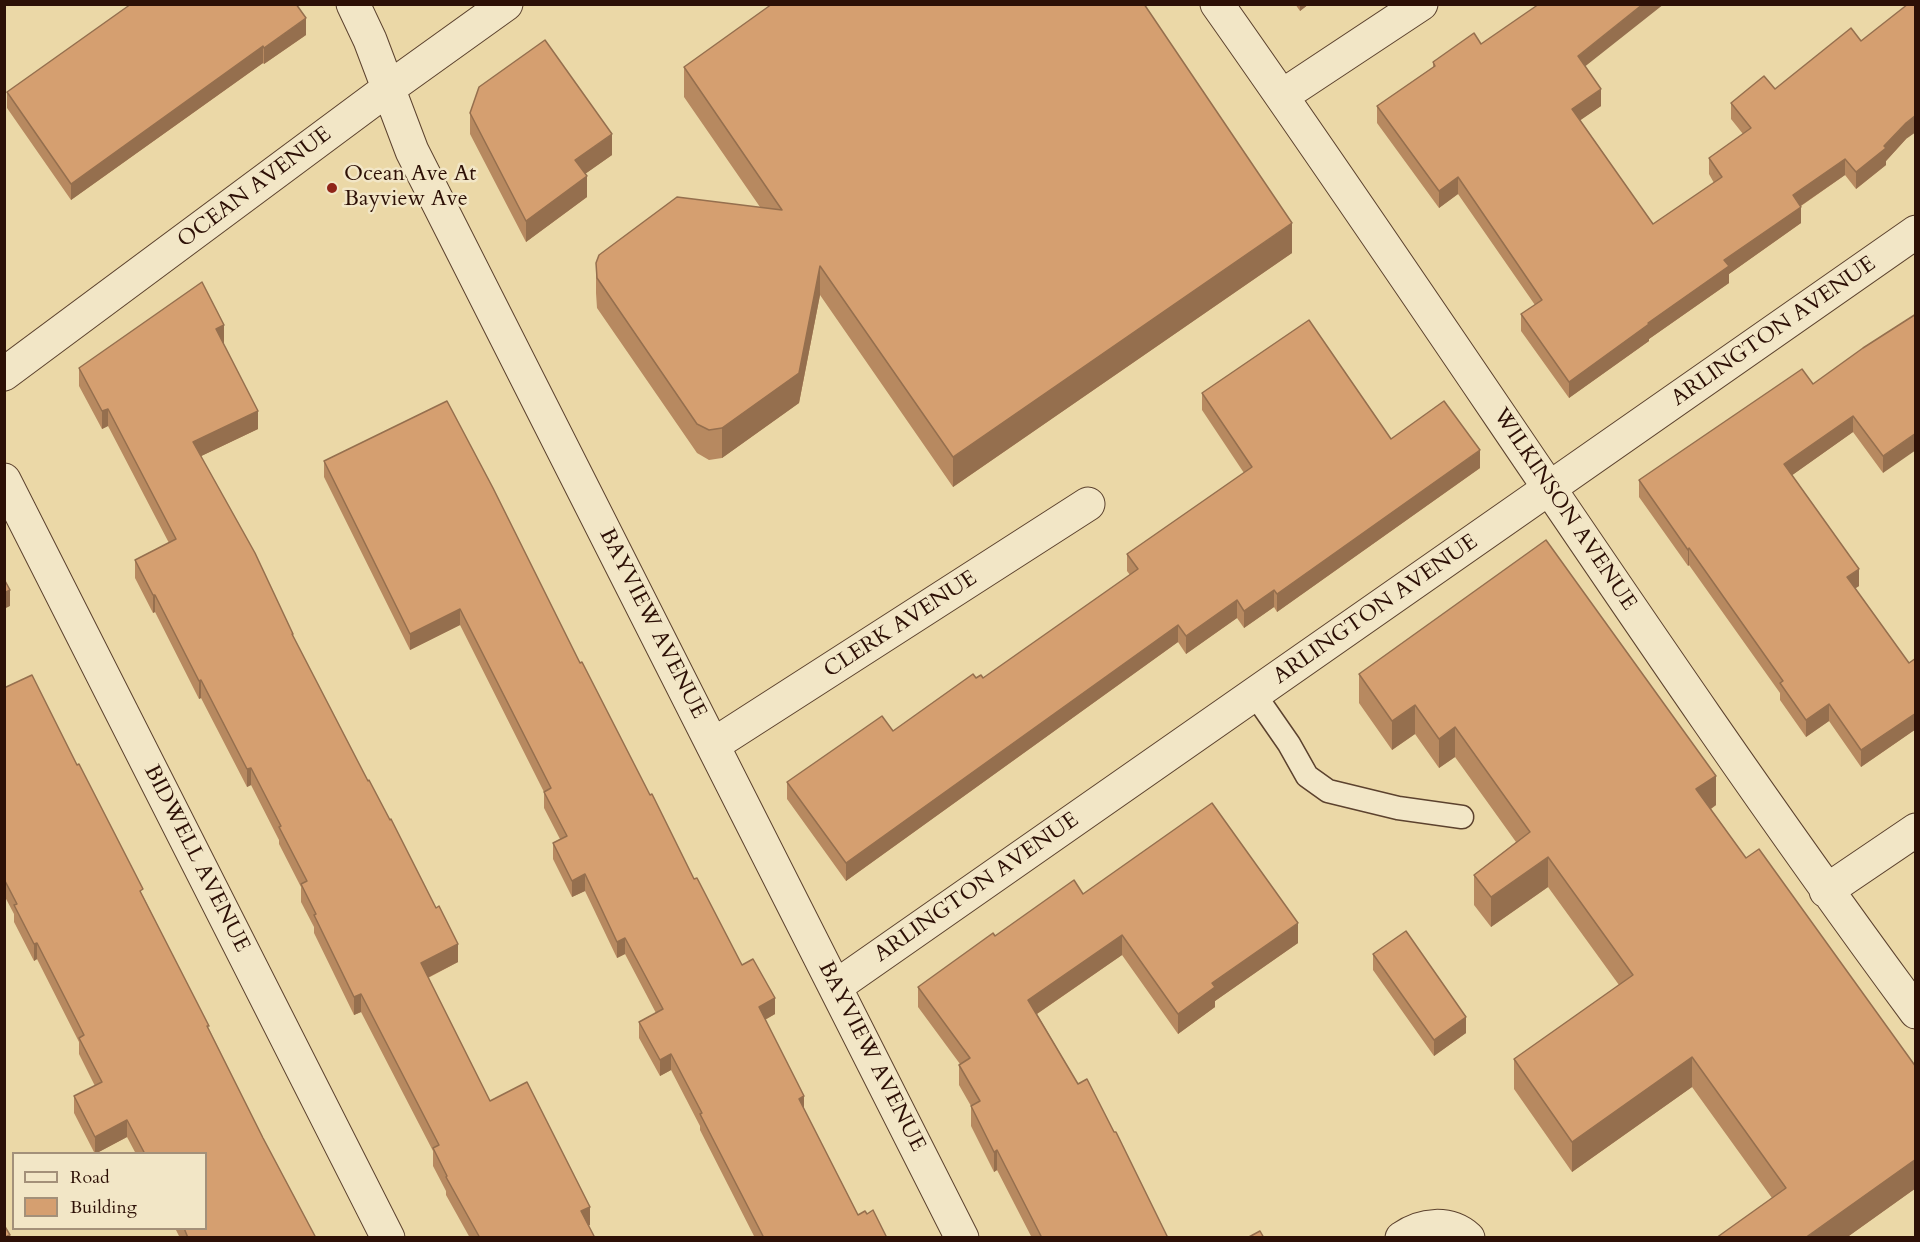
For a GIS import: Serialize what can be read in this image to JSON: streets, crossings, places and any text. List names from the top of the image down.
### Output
{
  "streets": {
    "street": [
      "OCEAN AVENUE",
      "ARLINGTON AVENUE",
      "WILKINSON AVENUE",
      "BAYVIEW AVENUE",
      "CLERK AVENUE",
      "BIDWELL AVENUE"
    ]
  },
  "crossings": [
    ["OCEAN AVENUE", "BAYVIEW AVENUE"],
    ["ARLINGTON AVENUE", "WILKINSON AVENUE"],
    ["ARLINGTON AVENUE", "BAYVIEW AVENUE"],
    ["BAYVIEW AVENUE", "CLERK AVENUE"]
  ],
  "places": ["Ocean Ave At Bayview Ave"],
  "legend": ["Road", "Building"]
}
